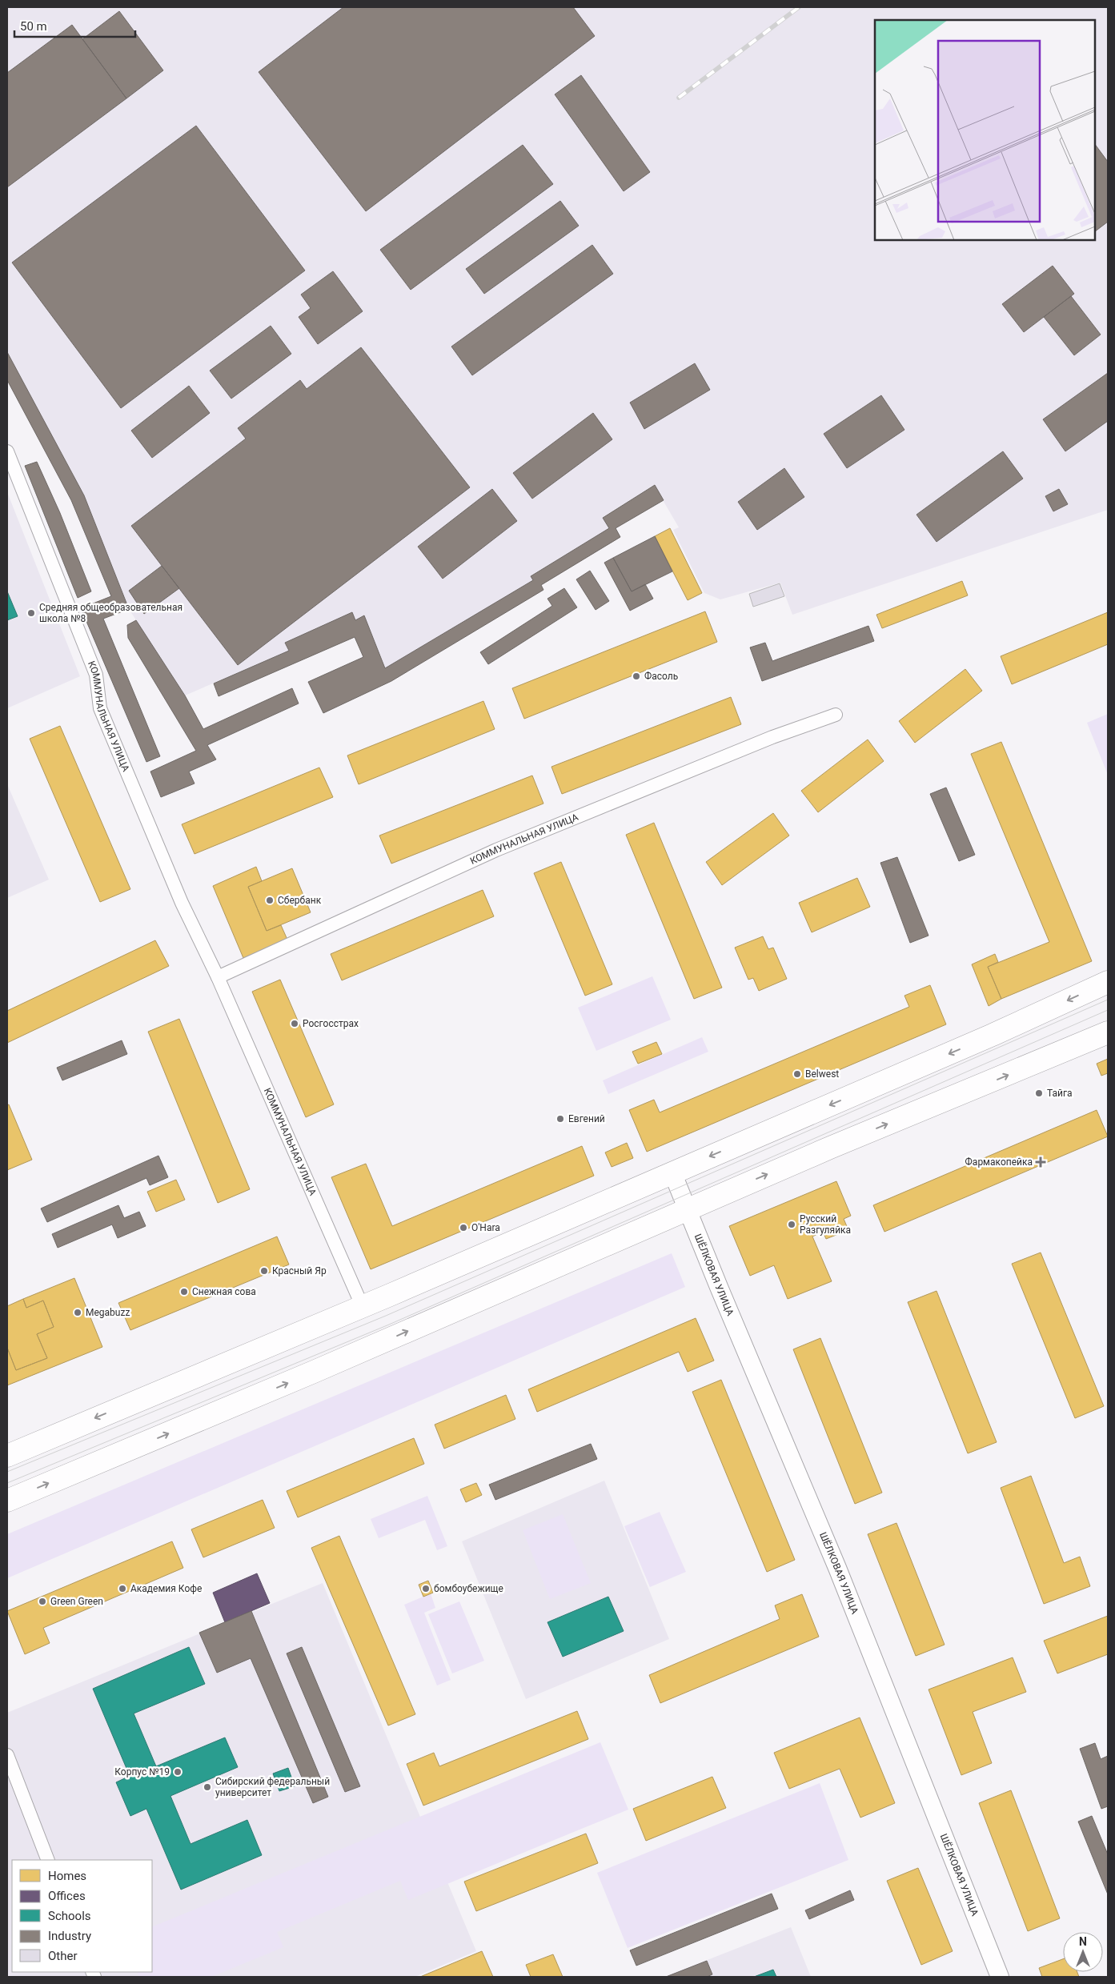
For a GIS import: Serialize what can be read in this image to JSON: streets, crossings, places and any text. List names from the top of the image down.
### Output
{
  "streets": {
    "street": ["КОММУНАЛЬНАЯ УЛИЦА", "ШЁЛКОВАЯ УЛИЦА"]
  },
  "places": {
    "other": [
      "Средняя общеобразовательная школа №8",
      "Фасоль",
      "Сбербанк",
      "Росгосстрах",
      "Belwest",
      "Тайга",
      "Евгений",
      "Русский Разгуляйка",
      "O'Hara",
      "Красный Яр",
      "Снежная сова",
      "Megabuzz",
      "Академия Кофе",
      "бомбоубежище",
      "Green Green",
      "Корпус №19",
      "Сибирский федеральный университет"
    ],
    "health": ["Фармакопейка"]
  },
  "legend": [
    "Homes",
    "Offices",
    "Schools",
    "Industry",
    "Other"
  ],
  "scale_bar": "50 m",
  "north": "top"
}
